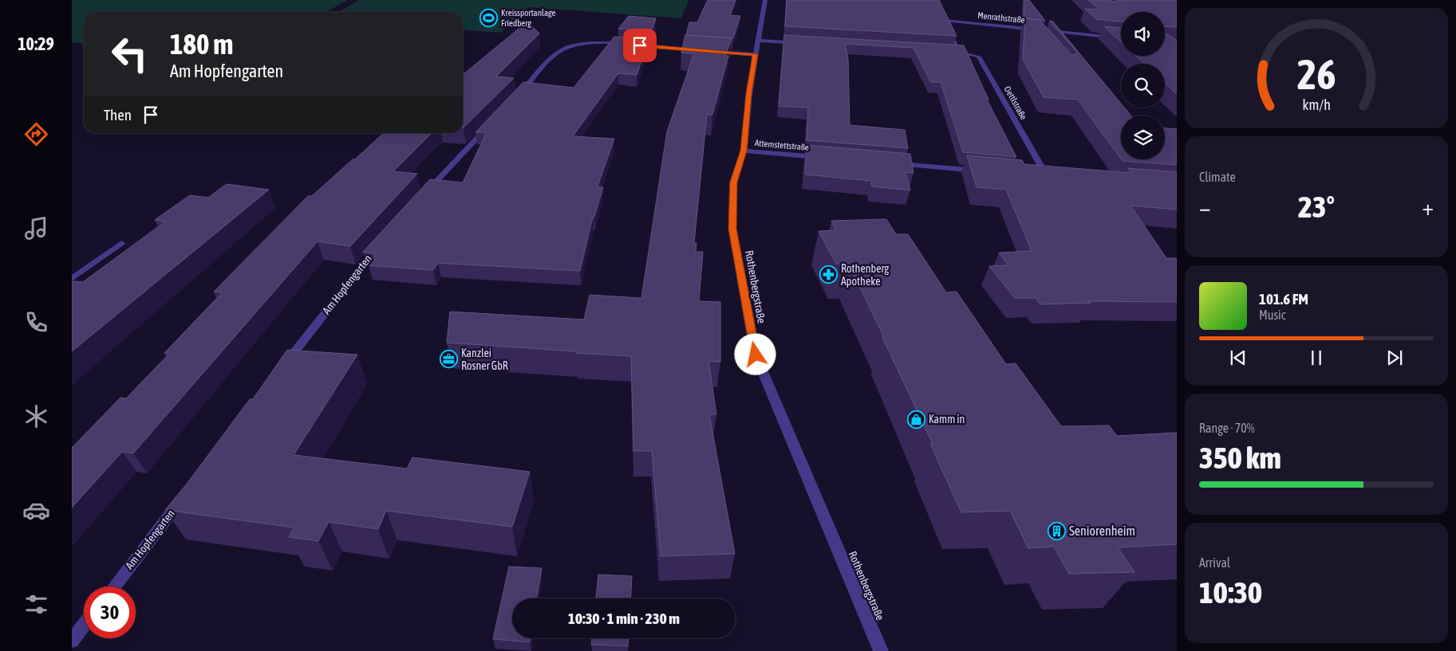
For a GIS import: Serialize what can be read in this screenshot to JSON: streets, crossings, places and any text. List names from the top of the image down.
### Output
{
  "streets": {
    "street": [
      "Menrathstraße",
      "Oettlstraße",
      "Attemstettstraße",
      "Am Hopfengarten",
      "Rothenbergstraße"
    ]
  },
  "crossings": [
    ["Attemstettstraße", "Rothenbergstraße"]
  ],
  "places": {
    "sports": ["Kreissportanlage Friedberg"],
    "pharmacy": ["Rothenberg Apotheke"],
    "office": ["Kanzlei Rosner GbR"],
    "shop": ["Kamm in"],
    "building": ["Seniorenheim"]
  },
  "page": {
    "tabs": "10:29",
    "turn": ["180 m", "Am Hopfengarten"],
    "then": "Then",
    "tile": [
      "Climate",
      ["Range · 70%", "350 km"],
      ["Arrival", "10:30"]
    ],
    "heat": ["−", "23°", "+"],
    "song": ["101.6 FM", "Music"],
    "limit": "30",
    "trip": "10:30 · 1 min · 230 m",
    "gauge": ["26", "km/h"]
  }
}
